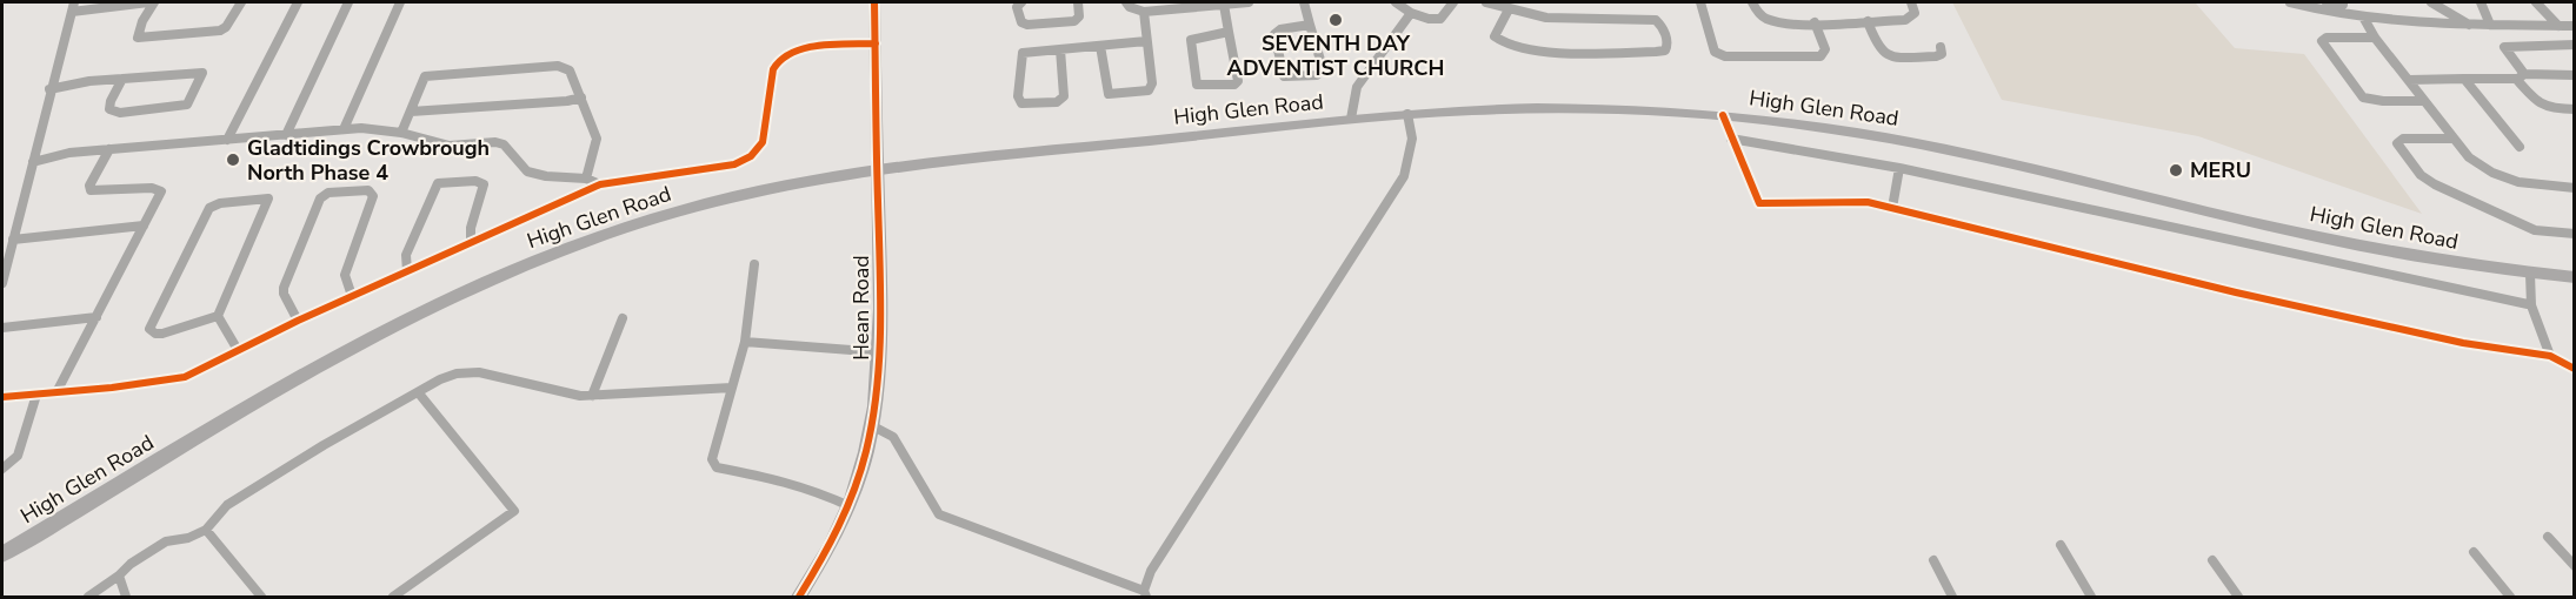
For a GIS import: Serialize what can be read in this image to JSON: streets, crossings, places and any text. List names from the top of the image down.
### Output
{
  "streets": {
    "main road": ["High Glen Road"],
    "street": ["Hean Road"]
  },
  "crossings": [
    ["High Glen Road", "Hean Road"]
  ],
  "places": ["SEVENTH DAY ADVENTIST CHURCH", "Gladtidings Crowbrough North Phase 4", "MERU"]
}
